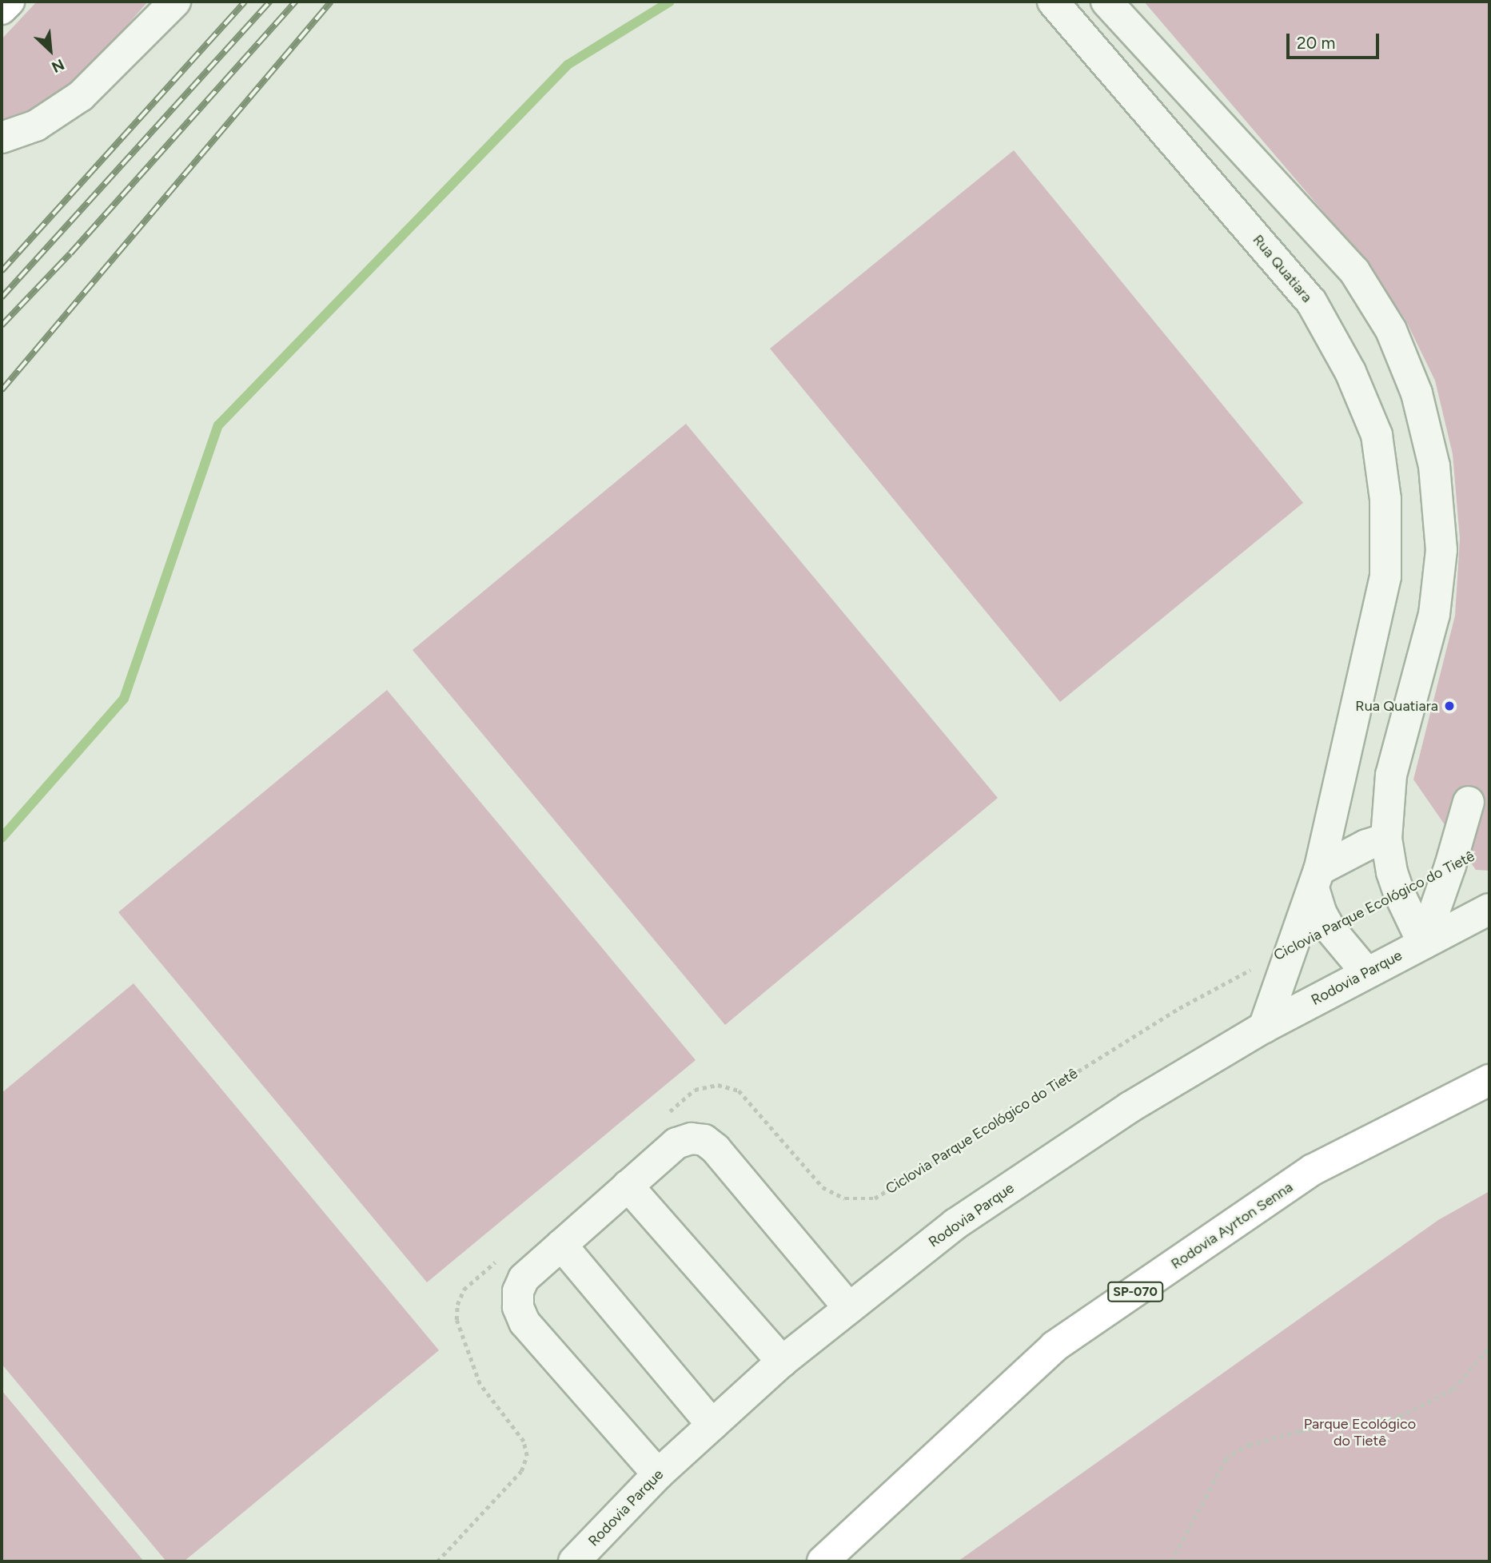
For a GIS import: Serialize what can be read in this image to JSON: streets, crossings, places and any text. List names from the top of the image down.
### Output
{
  "streets": {
    "main road": ["Rodovia Ayrton Senna", "SP-070"],
    "street": ["Rua Quatiara", "Rodovia Parque"],
    "path": ["Ciclovia Parque Ecológico do Tietê"]
  },
  "crossings": [
    ["Rua Quatiara", "Ciclovia Parque Ecológico do Tietê"],
    ["Rua Quatiara", "Rodovia Parque"]
  ],
  "parks": ["Parque Ecológico do Tietê"],
  "places": ["Rua Quatiara"],
  "scale_bar": "20 m",
  "north": "bottom right"
}
